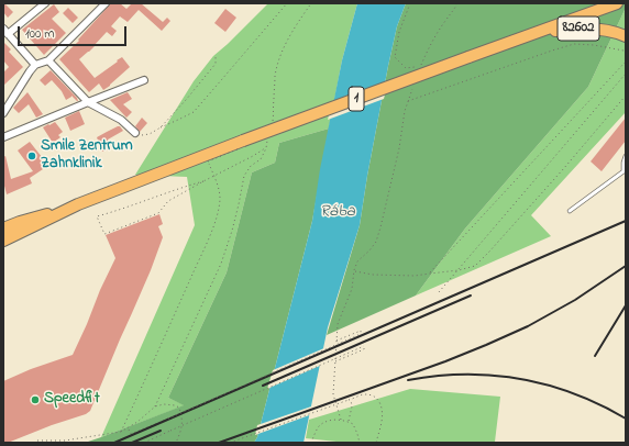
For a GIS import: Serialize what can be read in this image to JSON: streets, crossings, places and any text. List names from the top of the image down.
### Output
{
  "streets": {
    "main road": ["82602", "1"]
  },
  "crossings": [
    ["82602", "1"]
  ],
  "water": ["Rába"],
  "places": ["Smile Zentrum Zahnklinik", "Speedfit"],
  "scale_bar": "100 m"
}
